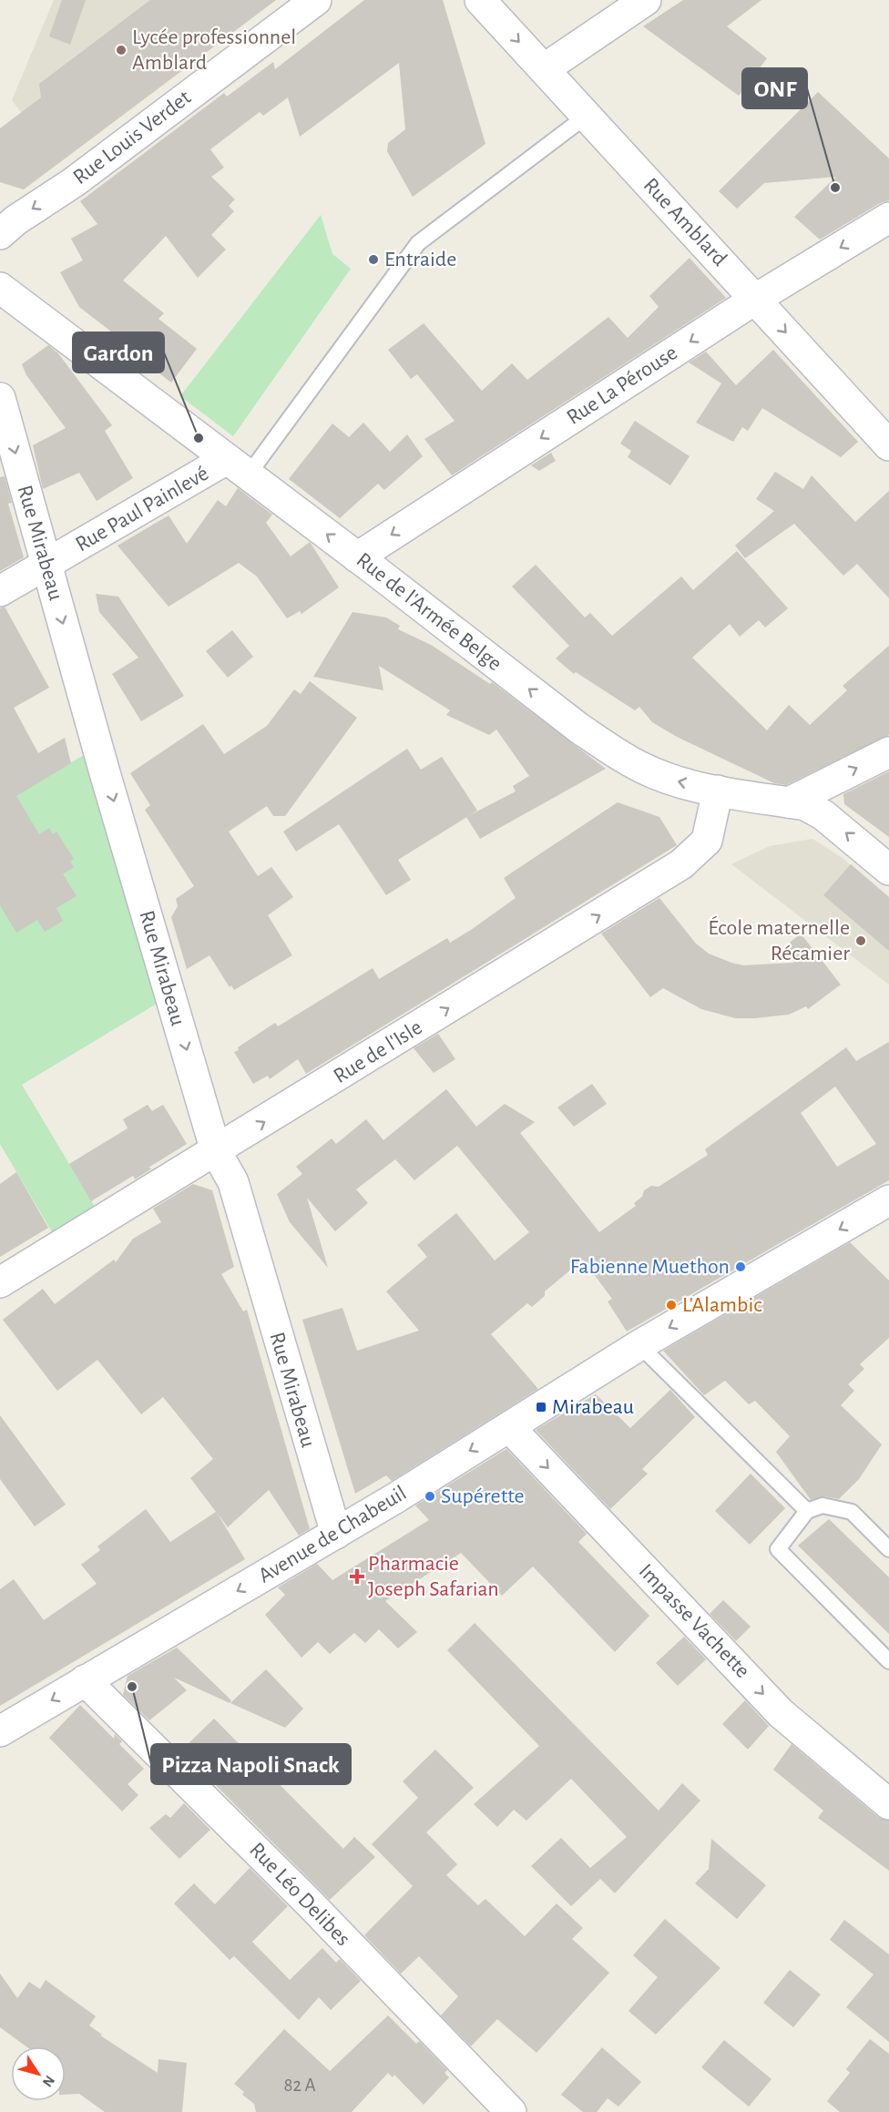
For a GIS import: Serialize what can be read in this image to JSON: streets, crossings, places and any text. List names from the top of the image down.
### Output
{
  "streets": {
    "street": [
      "Rue Louis Verdet",
      "Rue Amblard",
      "Rue La Pérouse",
      "Rue Paul Painlevé",
      "Rue Mirabeau",
      "Rue de l'Armée Belge",
      "Rue de l'Isle",
      "Avenue de Chabeuil",
      "Impasse Vachette",
      "Rue Léo Delibes"
    ]
  },
  "crossings": [
    ["Rue Amblard", "Rue La Pérouse"],
    ["Rue La Pérouse", "Rue de l'Armée Belge"],
    ["Rue Paul Painlevé", "Rue Mirabeau"],
    ["Rue Paul Painlevé", "Rue de l'Armée Belge"],
    ["Rue Mirabeau", "Rue de l'Isle"],
    ["Rue Mirabeau", "Avenue de Chabeuil"],
    ["Rue de l'Armée Belge", "Rue de l'Isle"],
    ["Avenue de Chabeuil", "Impasse Vachette"],
    ["Avenue de Chabeuil", "Rue Léo Delibes"]
  ],
  "one_way": [
    "Rue Louis Verdet",
    "Rue Amblard",
    "Rue La Pérouse",
    "Rue Mirabeau",
    "Rue de l'Armée Belge",
    "Rue de l'Isle",
    "Avenue de Chabeuil",
    "Impasse Vachette"
  ],
  "places": {
    "other": [
      "Lycée professionnel Amblard",
      "ONF",
      "Entraide",
      "Gardon",
      "École maternelle Récamier",
      "Fabienne Muethon",
      "L'Alambic",
      "Supérette",
      "Pizza Napoli Snack"
    ],
    "transit": ["Mirabeau"],
    "health": ["Pharmacie Joseph Safarian"]
  },
  "house_numbers": ["82 A"],
  "north": "bottom right"
}
